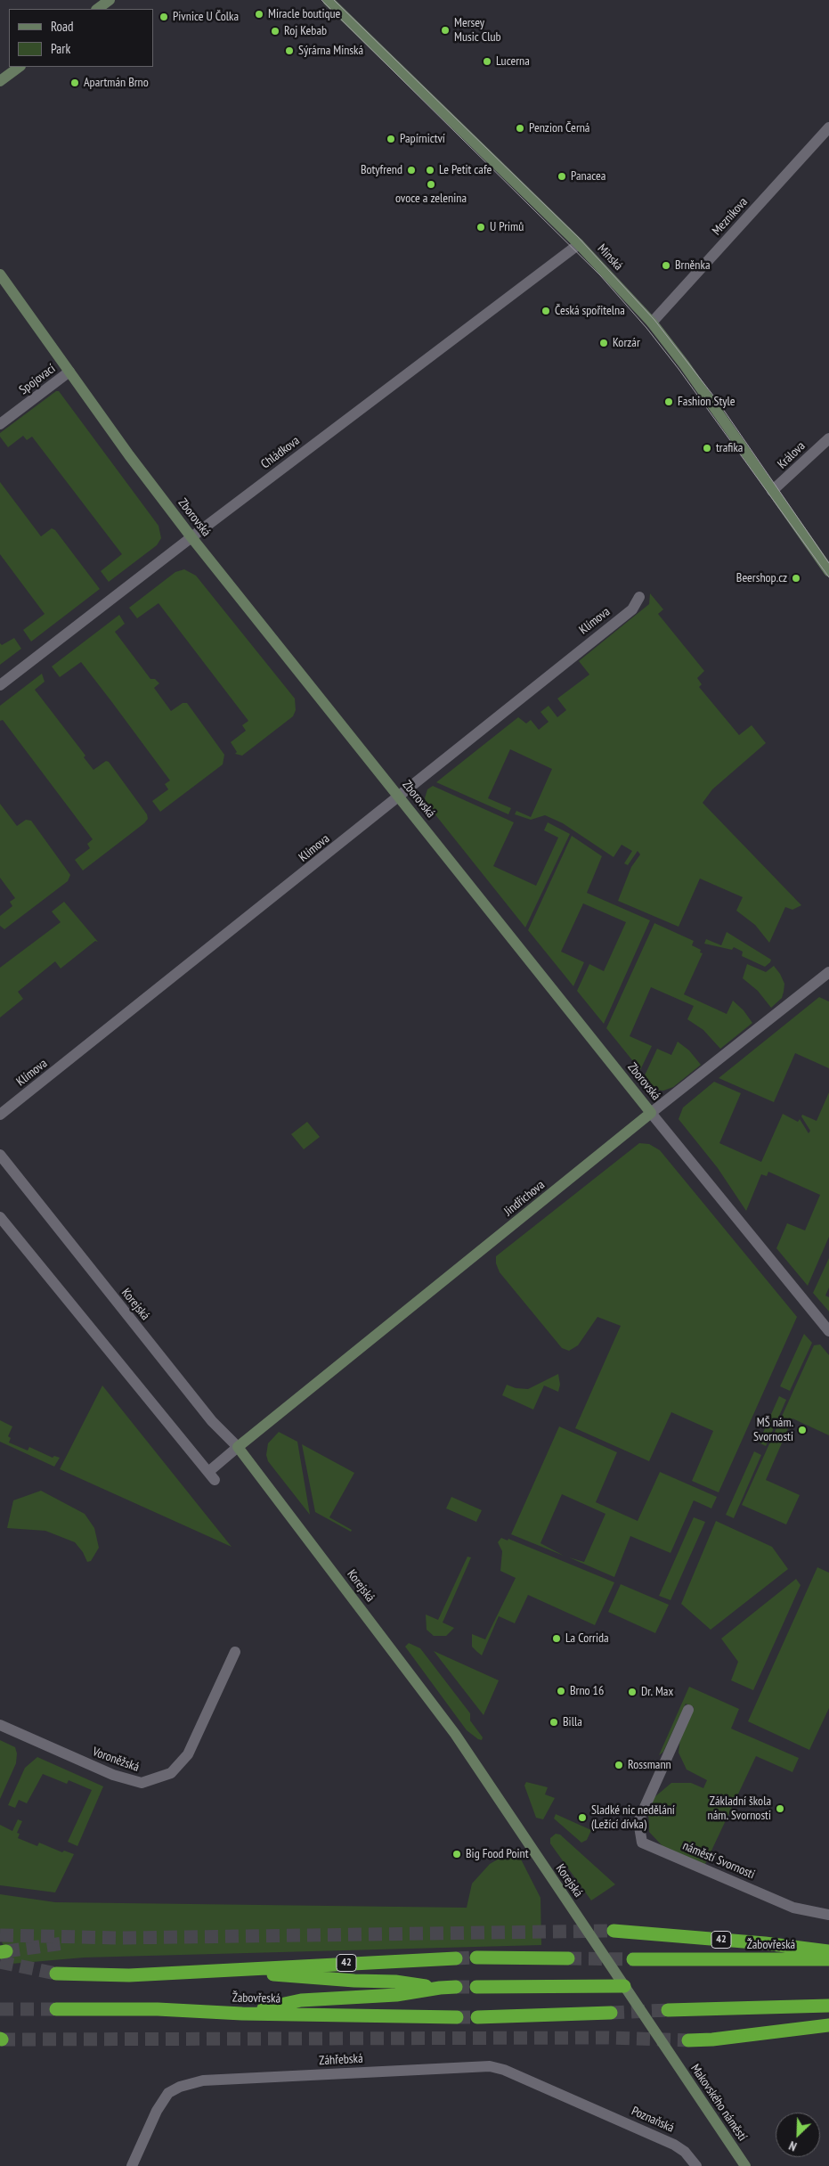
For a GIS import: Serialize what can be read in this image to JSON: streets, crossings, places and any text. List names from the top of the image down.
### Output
{
  "streets": {
    "highway": ["42", "Žabovřeská"],
    "street": [
      "Mezníkova",
      "Minská",
      "Spojovací",
      "Chládkova",
      "Králova",
      "Zborovská",
      "Klímova",
      "Jindřichova",
      "Korejská",
      "Voroněžská",
      "náměstí Svornosti",
      "Záhřebská",
      "Makovského náměstí",
      "Poznaňská"
    ]
  },
  "crossings": [
    ["Mezníkova", "Minská"],
    ["Minská", "Chládkova"],
    ["Minská", "Králova"],
    ["Spojovací", "Zborovská"],
    ["Chládkova", "Zborovská"],
    ["Zborovská", "Klímova"],
    ["Zborovská", "Jindřichova"],
    ["Jindřichova", "Korejská"],
    ["Korejská", "Makovského náměstí"],
    ["42", "Žabovřeská"],
    ["Záhřebská", "Poznaňská"]
  ],
  "places": [
    "Miracle boutique",
    "Pivnice U Čolka",
    "Mersey Music Club",
    "Roj Kebab",
    "Sýrárna Minská",
    "Lucerna",
    "Apartmán Brno",
    "Penzion Černá",
    "Papírnictví",
    "Botyfrend",
    "Le Petit cafe",
    "Panacea",
    "ovoce a zelenina",
    "U Primů",
    "Brněnka",
    "Česká spořitelna",
    "Korzár",
    "Fashion Style",
    "trafika",
    "Beershop.cz",
    "MŠ nám. Svornosti",
    "La Corrida",
    "Brno 16",
    "Dr. Max",
    "Billa",
    "Rossmann",
    "Základní škola nám. Svornosti",
    "Sladké nic nedělání (Ležící dívka)",
    "Big Food Point"
  ],
  "legend": ["Road", "Park"],
  "north": "bottom left"
}
